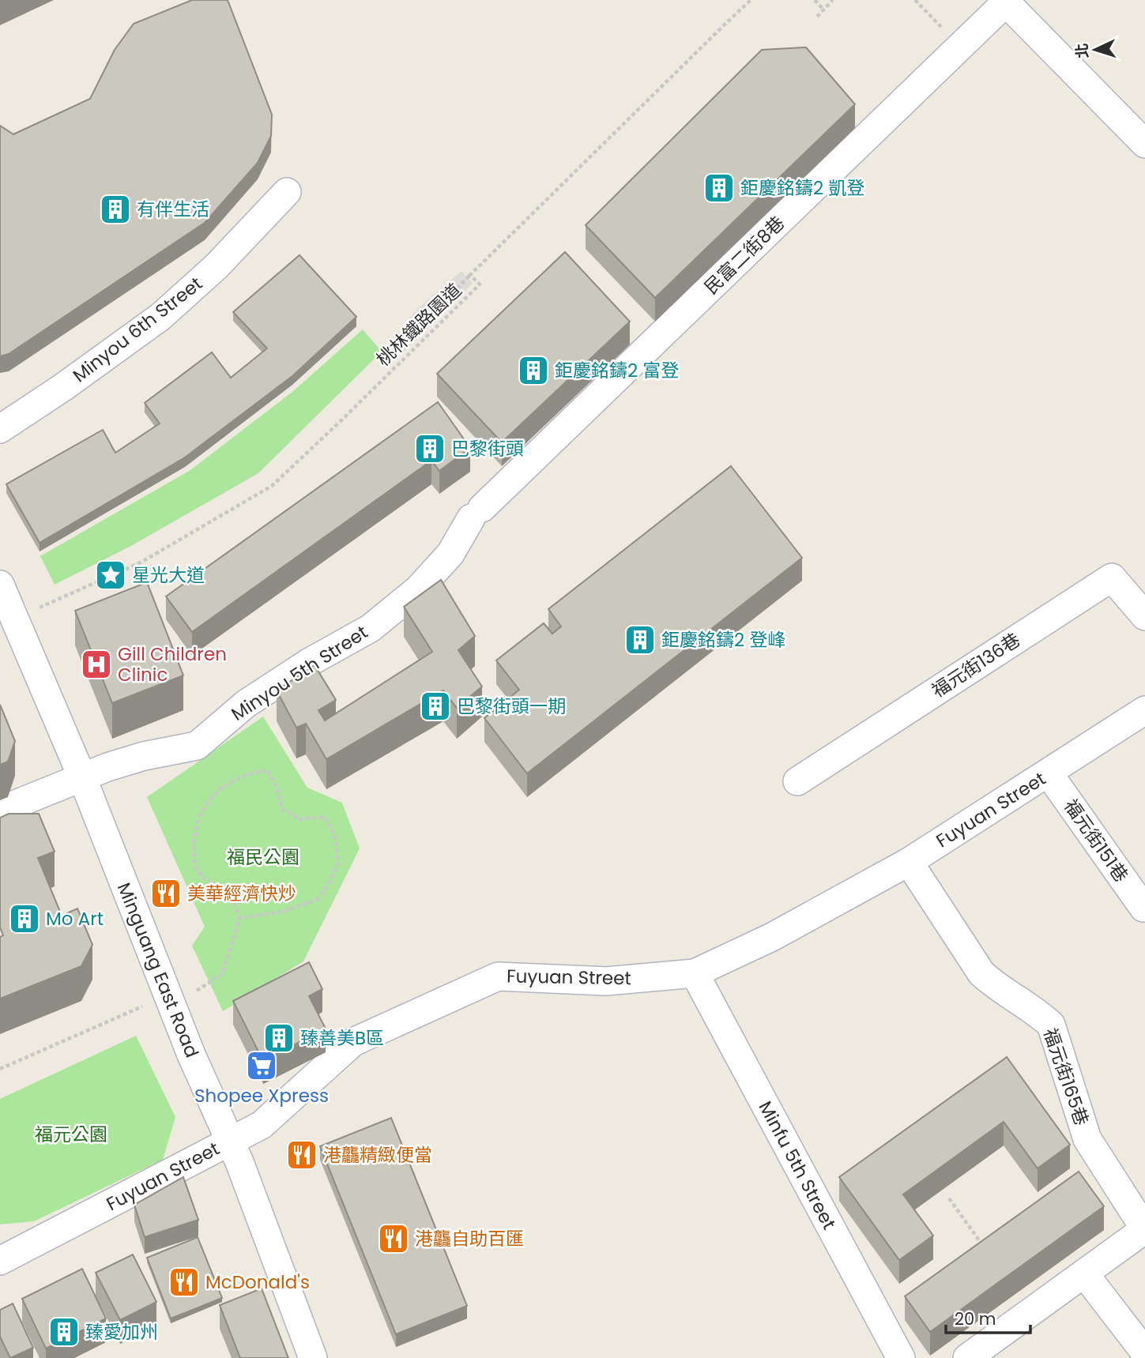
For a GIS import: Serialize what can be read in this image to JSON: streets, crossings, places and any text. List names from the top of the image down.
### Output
{
  "streets": {
    "street": [
      "民富二街8巷",
      "Minyou 6th Street",
      "福元街136巷",
      "Minyou 5th Street",
      "Fuyuan Street",
      "福元街151巷",
      "Minguang East Road",
      "福元街165巷",
      "Minfu 5th Street"
    ],
    "path": ["桃林鐵路園道"]
  },
  "crossings": [
    ["民富二街8巷", "Minyou 5th Street"],
    ["Minyou 5th Street", "Minguang East Road"],
    ["Fuyuan Street", "福元街151巷"],
    ["Fuyuan Street", "Minguang East Road"],
    ["Fuyuan Street", "福元街165巷"],
    ["Fuyuan Street", "Minfu 5th Street"]
  ],
  "parks": ["福民公園", "福元公園"],
  "places": {
    "building": [
      "鉅慶銘鑄2 凱登",
      "有伴生活",
      "鉅慶銘鑄2 富登",
      "巴黎街頭",
      "鉅慶銘鑄2 登峰",
      "巴黎街頭一期",
      "Mo Art",
      "臻善美B區",
      "臻愛加州"
    ],
    "place": ["星光大道"],
    "hospital": ["Gill Children Clinic"],
    "restaurant": [
      "美華經濟快炒",
      "港龘精緻便當",
      "港龘自助百匯",
      "McDonald's"
    ],
    "supermarket": ["Shopee Xpress"]
  },
  "scale_bar": "20 m",
  "north": "left"
}
